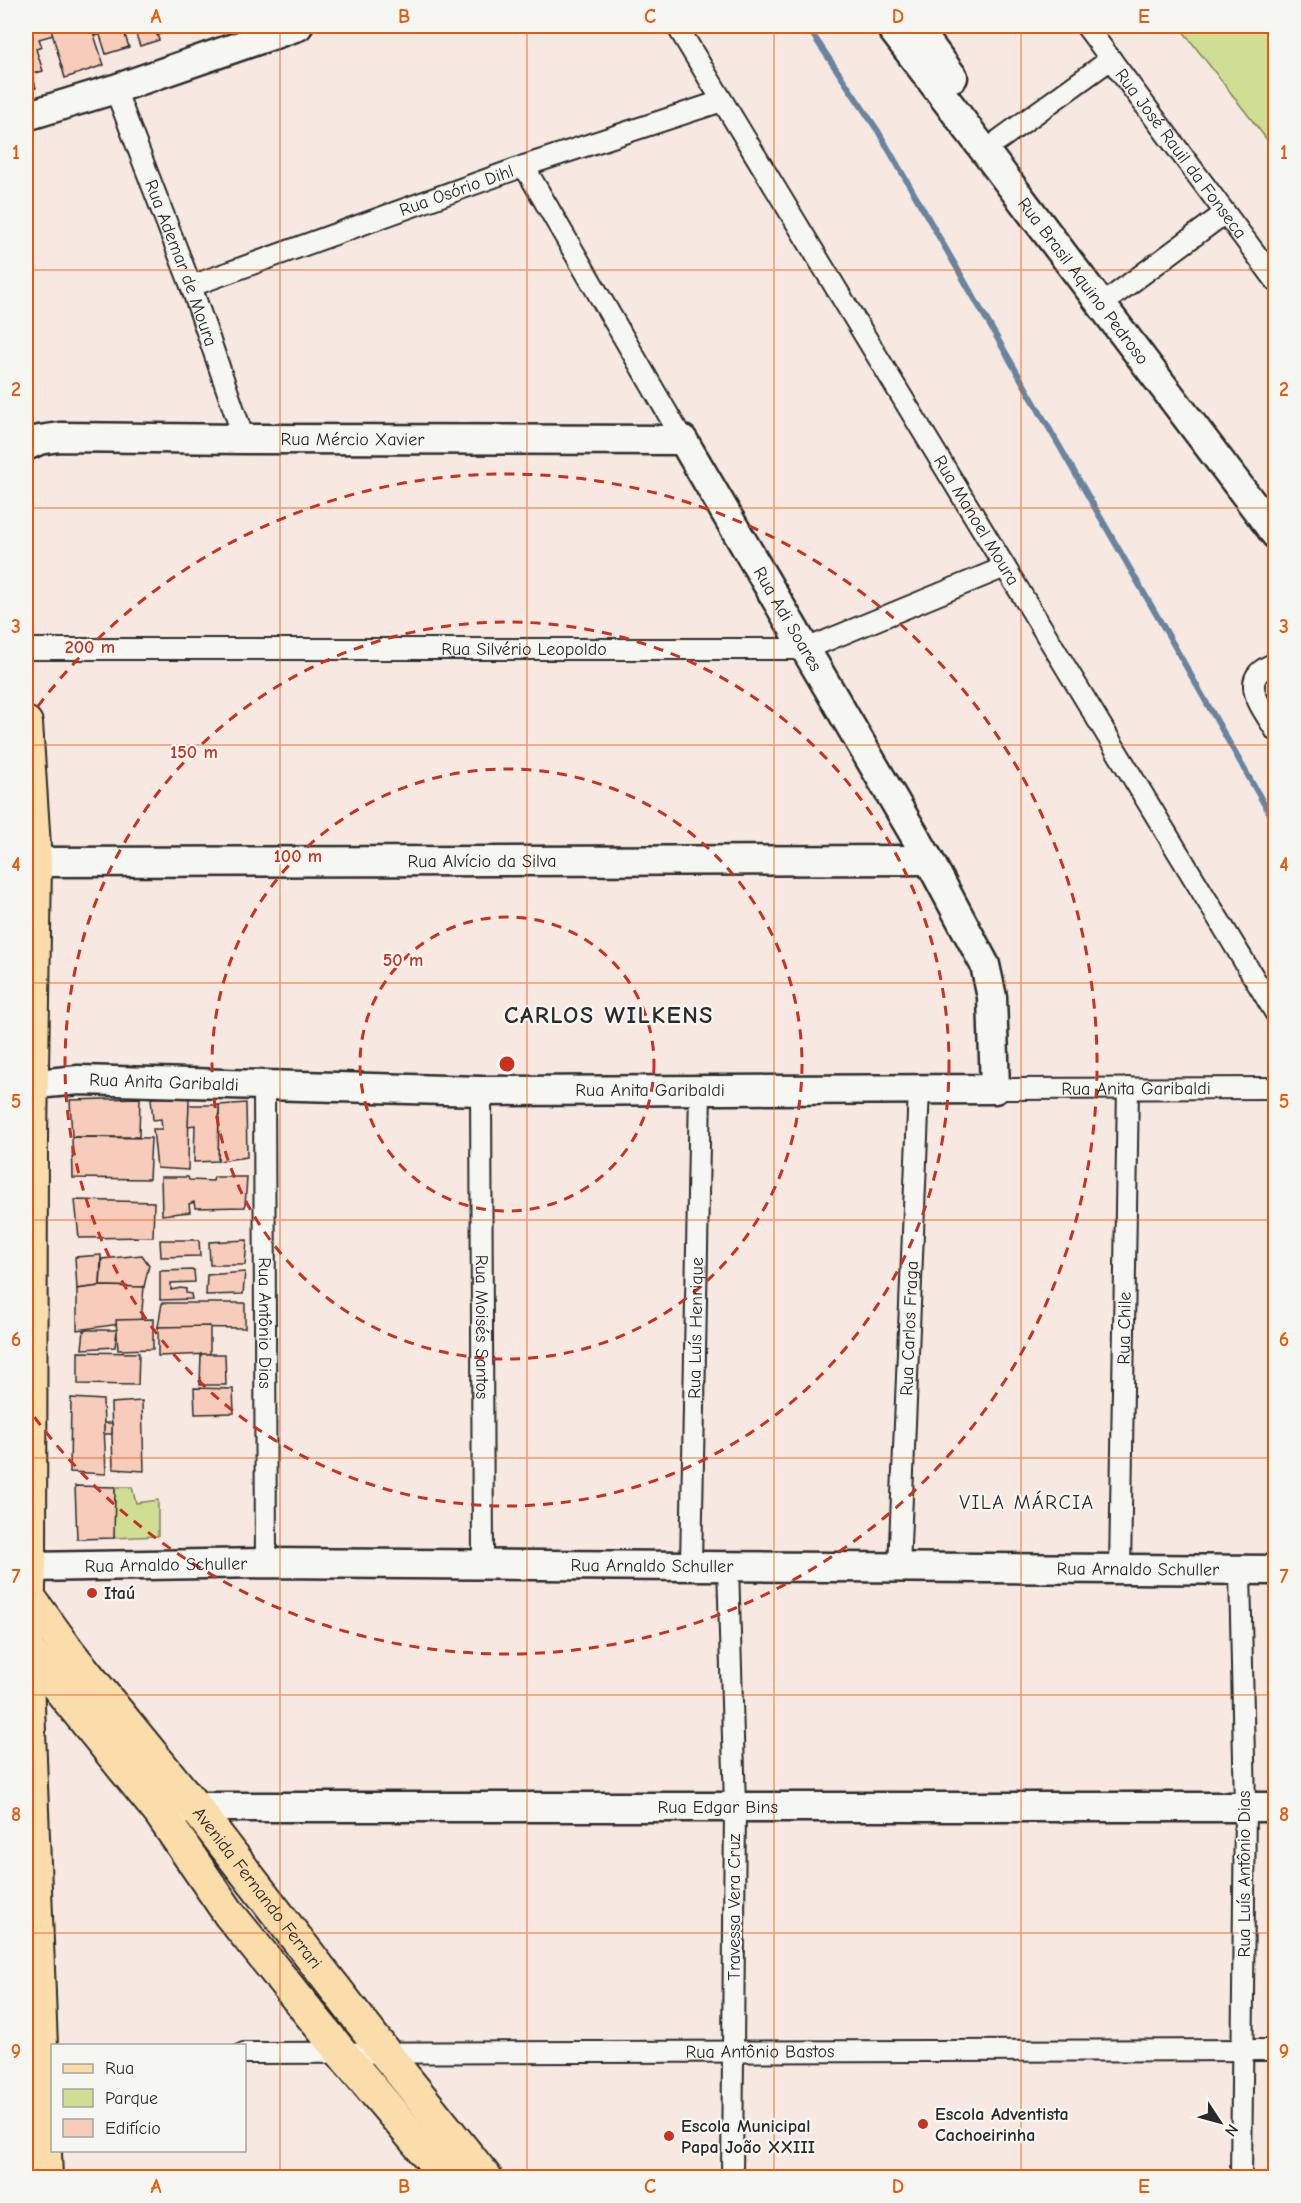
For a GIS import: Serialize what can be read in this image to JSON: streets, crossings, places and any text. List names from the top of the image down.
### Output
{
  "streets": {
    "main road": ["Avenida Fernando Ferrari"],
    "street": [
      "Rua José Rauil da Fonseca",
      "Rua Osório Dihl",
      "Rua Ademar de Moura",
      "Rua Brasil Aquino Pedroso",
      "Rua Mércio Xavier",
      "Rua Manoel Moura",
      "Rua Adi Soares",
      "Rua Silvério Leopoldo",
      "Rua Alvício da Silva",
      "Rua Anita Garibaldi",
      "Rua Antônio Dias",
      "Rua Moisés Santos",
      "Rua Luís Henrique",
      "Rua Carlos Fraga",
      "Rua Chile",
      "Rua Arnaldo Schuller",
      "Rua Edgar Bins",
      "Rua Luís Antônio Dias",
      "Travessa Vera Cruz",
      "Rua Antônio Bastos"
    ]
  },
  "crossings": [
    ["Rua Osório Dihl", "Rua Ademar de Moura"],
    ["Rua Osório Dihl", "Rua Manoel Moura"],
    ["Rua Osório Dihl", "Rua Adi Soares"],
    ["Rua Ademar de Moura", "Rua Mércio Xavier"],
    ["Rua Mércio Xavier", "Rua Adi Soares"],
    ["Rua Manoel Moura", "Rua Silvério Leopoldo"],
    ["Rua Adi Soares", "Rua Silvério Leopoldo"],
    ["Rua Adi Soares", "Rua Alvício da Silva"],
    ["Rua Adi Soares", "Rua Anita Garibaldi"],
    ["Rua Anita Garibaldi", "Rua Antônio Dias"],
    ["Rua Anita Garibaldi", "Rua Moisés Santos"],
    ["Rua Anita Garibaldi", "Rua Luís Henrique"],
    ["Rua Anita Garibaldi", "Rua Carlos Fraga"],
    ["Rua Anita Garibaldi", "Rua Chile"],
    ["Rua Antônio Dias", "Rua Arnaldo Schuller"],
    ["Rua Moisés Santos", "Rua Arnaldo Schuller"],
    ["Rua Luís Henrique", "Rua Arnaldo Schuller"],
    ["Rua Carlos Fraga", "Rua Arnaldo Schuller"],
    ["Rua Chile", "Rua Arnaldo Schuller"],
    ["Rua Arnaldo Schuller", "Rua Luís Antônio Dias"],
    ["Rua Arnaldo Schuller", "Avenida Fernando Ferrari"],
    ["Rua Arnaldo Schuller", "Travessa Vera Cruz"],
    ["Rua Edgar Bins", "Rua Luís Antônio Dias"],
    ["Rua Edgar Bins", "Avenida Fernando Ferrari"],
    ["Rua Edgar Bins", "Travessa Vera Cruz"],
    ["Rua Luís Antônio Dias", "Rua Antônio Bastos"],
    ["Avenida Fernando Ferrari", "Rua Antônio Bastos"],
    ["Travessa Vera Cruz", "Rua Antônio Bastos"]
  ],
  "districts": ["CARLOS WILKENS", "VILA MÁRCIA"],
  "places": ["Itaú", "Escola Adventista Cachoeirinha", "Escola Municipal Papa João XXIII"],
  "legend": ["Rua", "Parque", "Edifício"],
  "north": "bottom right",
  "grid": {
    "columns": [
      "A",
      "B",
      "C",
      "D",
      "E"
    ],
    "rows": [
      "1",
      "2",
      "3",
      "4",
      "5",
      "6",
      "7",
      "8",
      "9"
    ]
  },
  "rings": [
    "200 m",
    "150 m",
    "100 m",
    "50 m"
  ]
}
